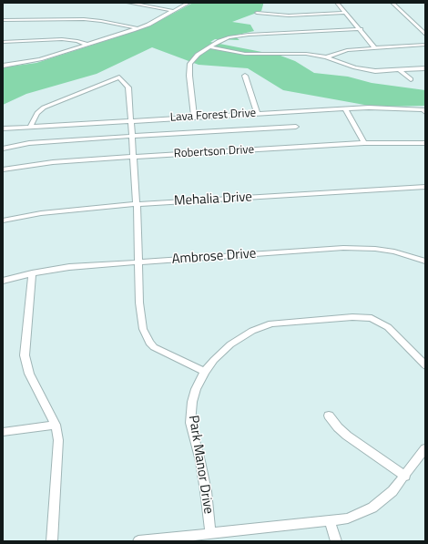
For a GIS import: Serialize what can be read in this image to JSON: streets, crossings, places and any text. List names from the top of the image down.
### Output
{
  "streets": {
    "street": [
      "Lava Forest Drive",
      "Robertson Drive",
      "Mehalia Drive",
      "Ambrose Drive",
      "Park Manor Drive"
    ]
  }
}
